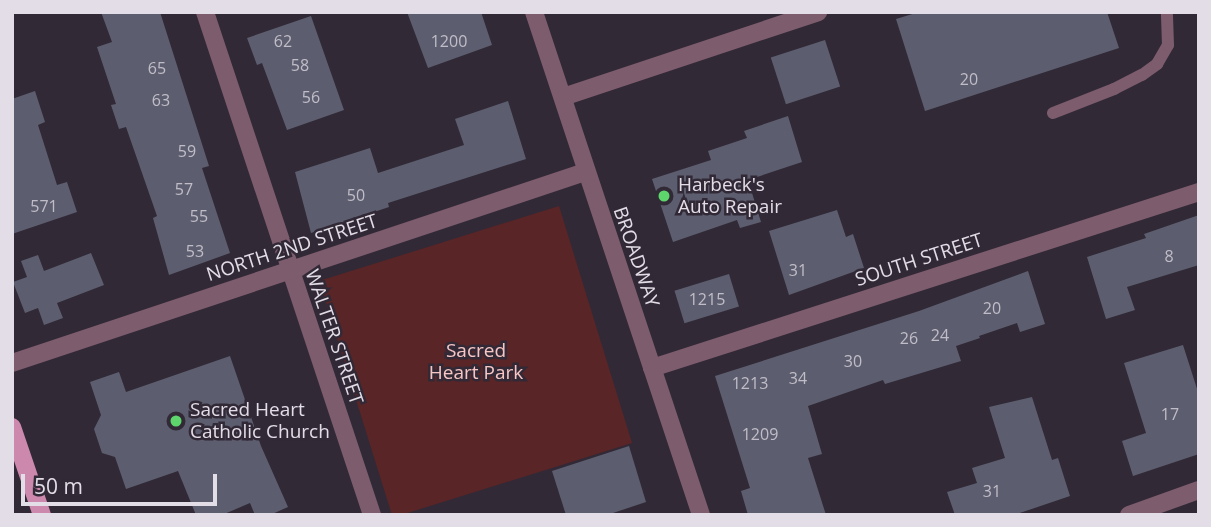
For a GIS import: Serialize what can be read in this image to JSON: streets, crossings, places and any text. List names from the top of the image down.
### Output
{
  "streets": {
    "street": [
      "NORTH 2ND STREET",
      "BROADWAY",
      "SOUTH STREET",
      "WALTER STREET"
    ]
  },
  "crossings": [
    ["NORTH 2ND STREET", "BROADWAY"],
    ["NORTH 2ND STREET", "WALTER STREET"],
    ["BROADWAY", "SOUTH STREET"]
  ],
  "parks": ["Sacred Heart Park"],
  "places": ["Harbeck's Auto Repair", "Sacred Heart Catholic Church"],
  "house_numbers": [
    "62",
    "1200",
    "58",
    "65",
    "20",
    "56",
    "63",
    "59",
    "57",
    "50",
    "571",
    "55",
    "53",
    "8",
    "31",
    "1215",
    "20",
    "24",
    "26",
    "30",
    "34",
    "1213",
    "17",
    "1209",
    "31"
  ],
  "scale_bar": "50 m"
}
